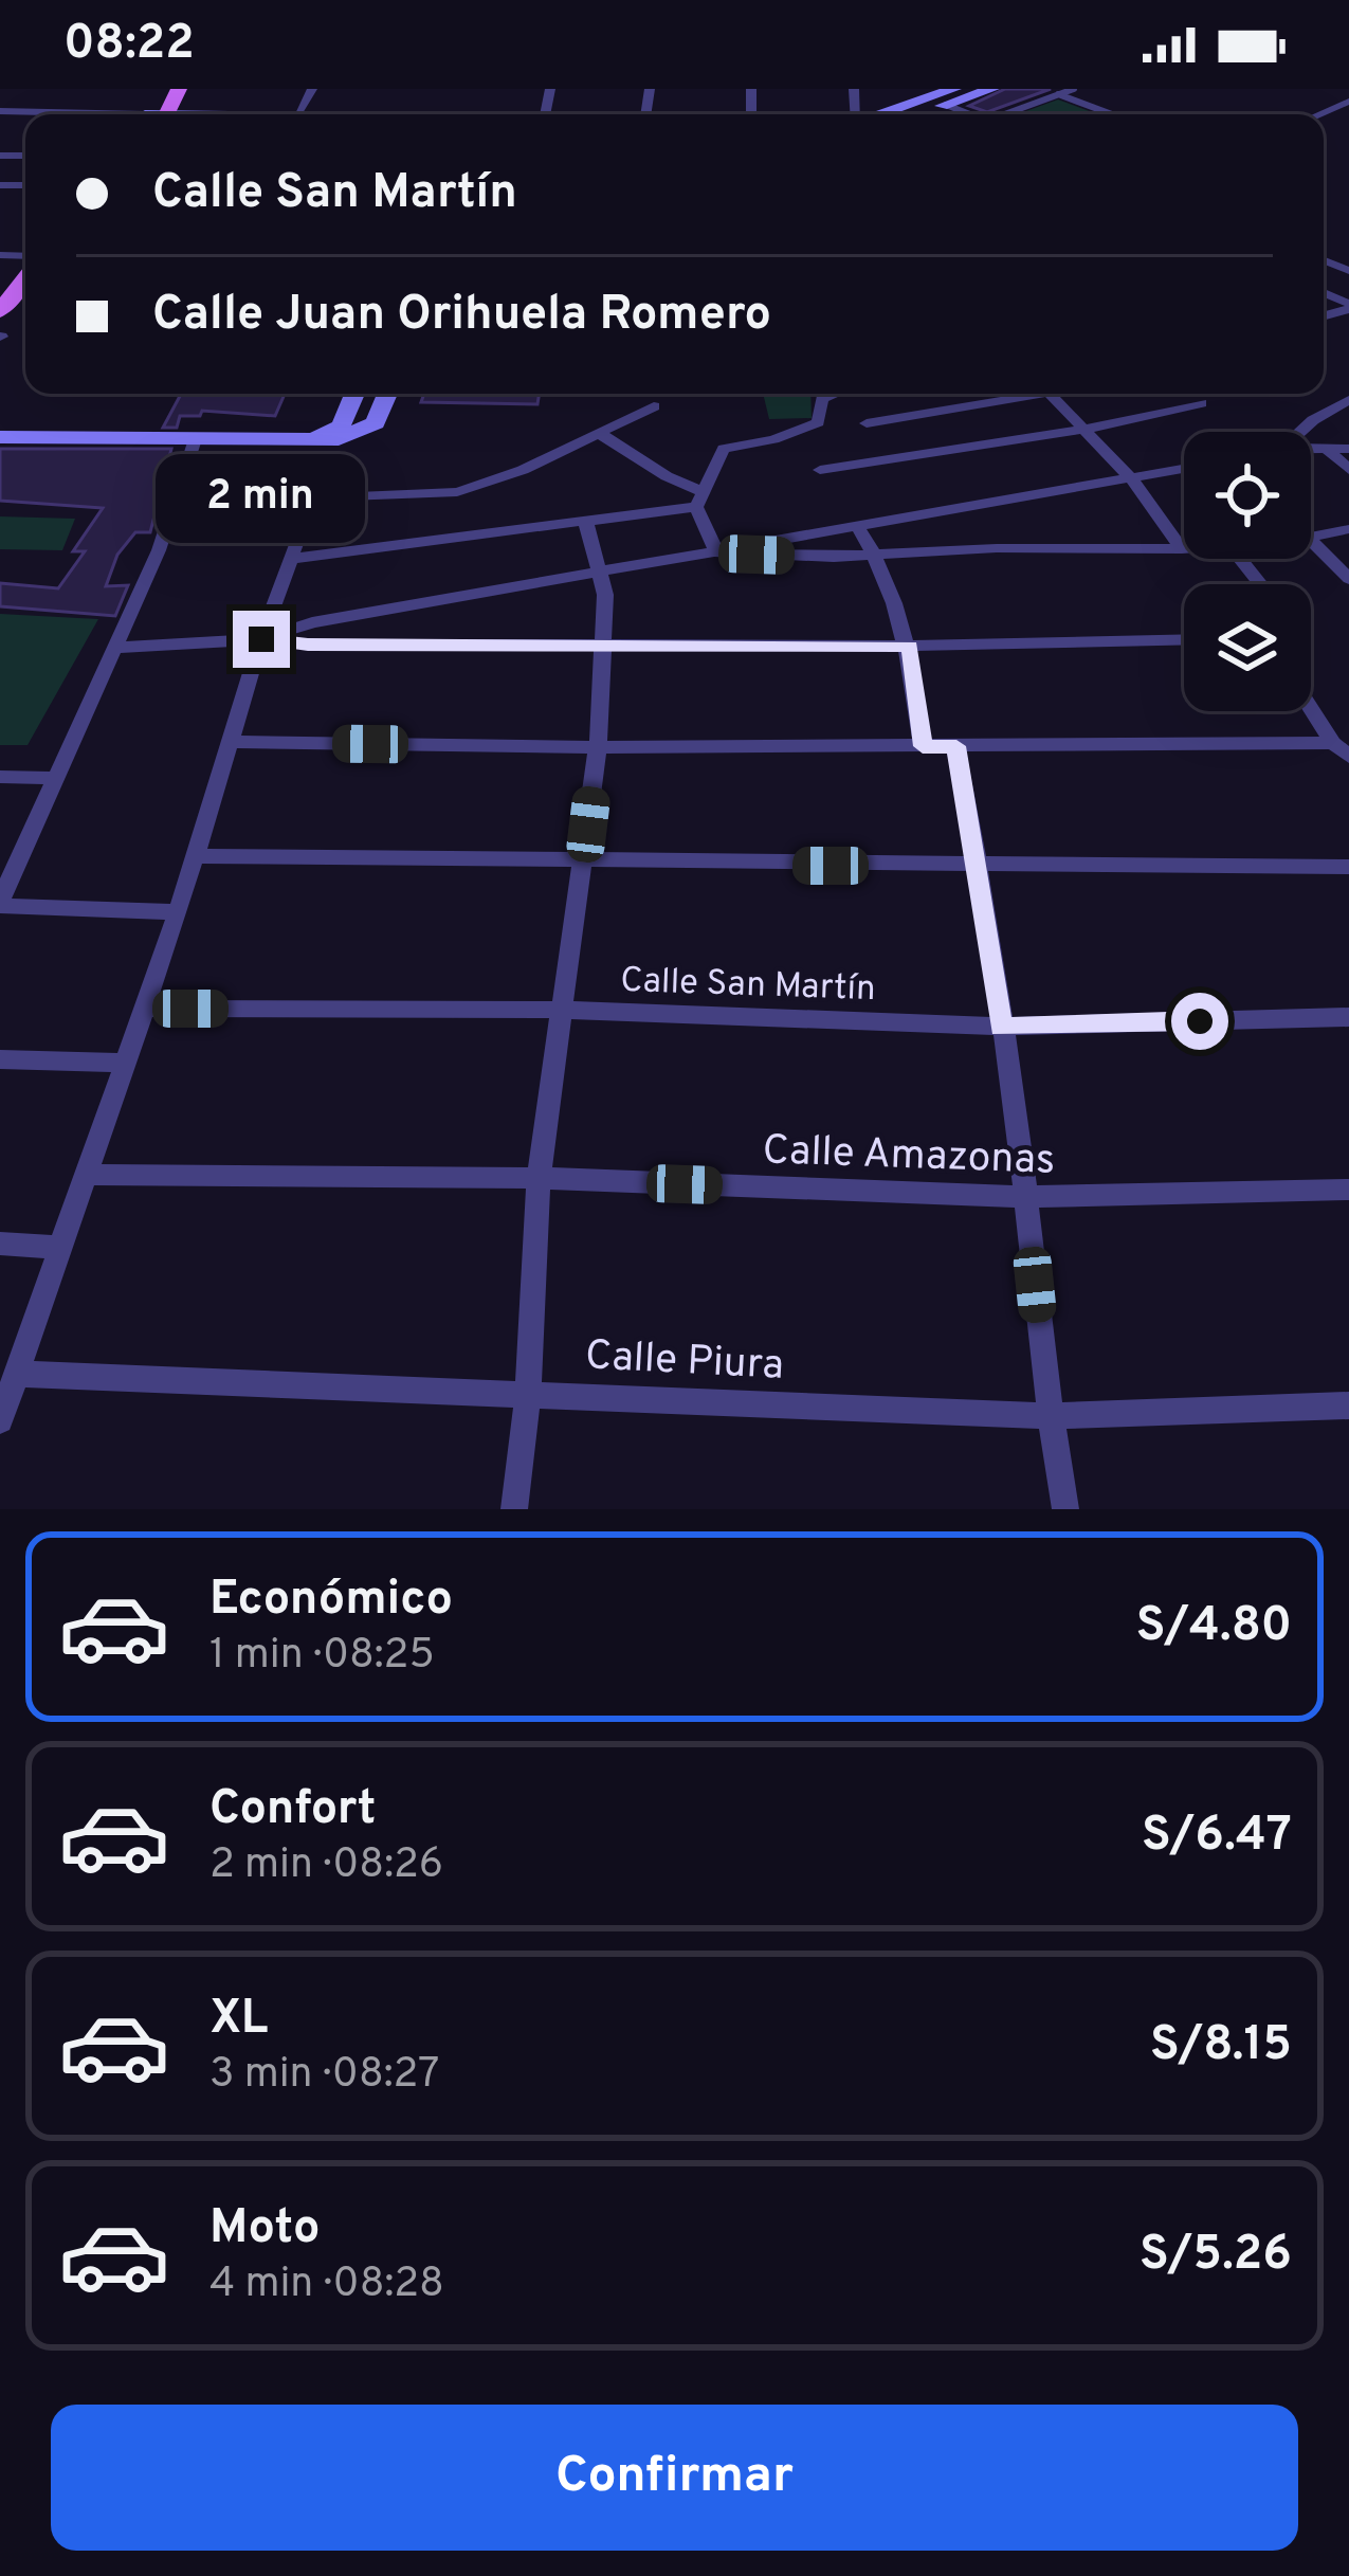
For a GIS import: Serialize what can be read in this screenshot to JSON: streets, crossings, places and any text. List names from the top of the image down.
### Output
{
  "streets": {
    "street": ["Calle San Martín", "Calle Amazonas", "Calle Piura"]
  },
  "page": {
    "status": "08:22",
    "banner": ["Calle San Martín", "Calle Juan Orihuela Romero"],
    "bubble": "2 min",
    "list": [
      {
        "name": "Económico",
        "note": "1 min · 08:25",
        "value": "S/4.80"
      },
      {
        "name": "Confort",
        "note": "2 min · 08:26",
        "value": "S/6.47"
      },
      {
        "name": "XL",
        "note": "3 min · 08:27",
        "value": "S/8.15"
      },
      {
        "name": "Moto",
        "note": "4 min · 08:28",
        "value": "S/5.26"
      }
    ],
    "buttons": "Confirmar"
  }
}
